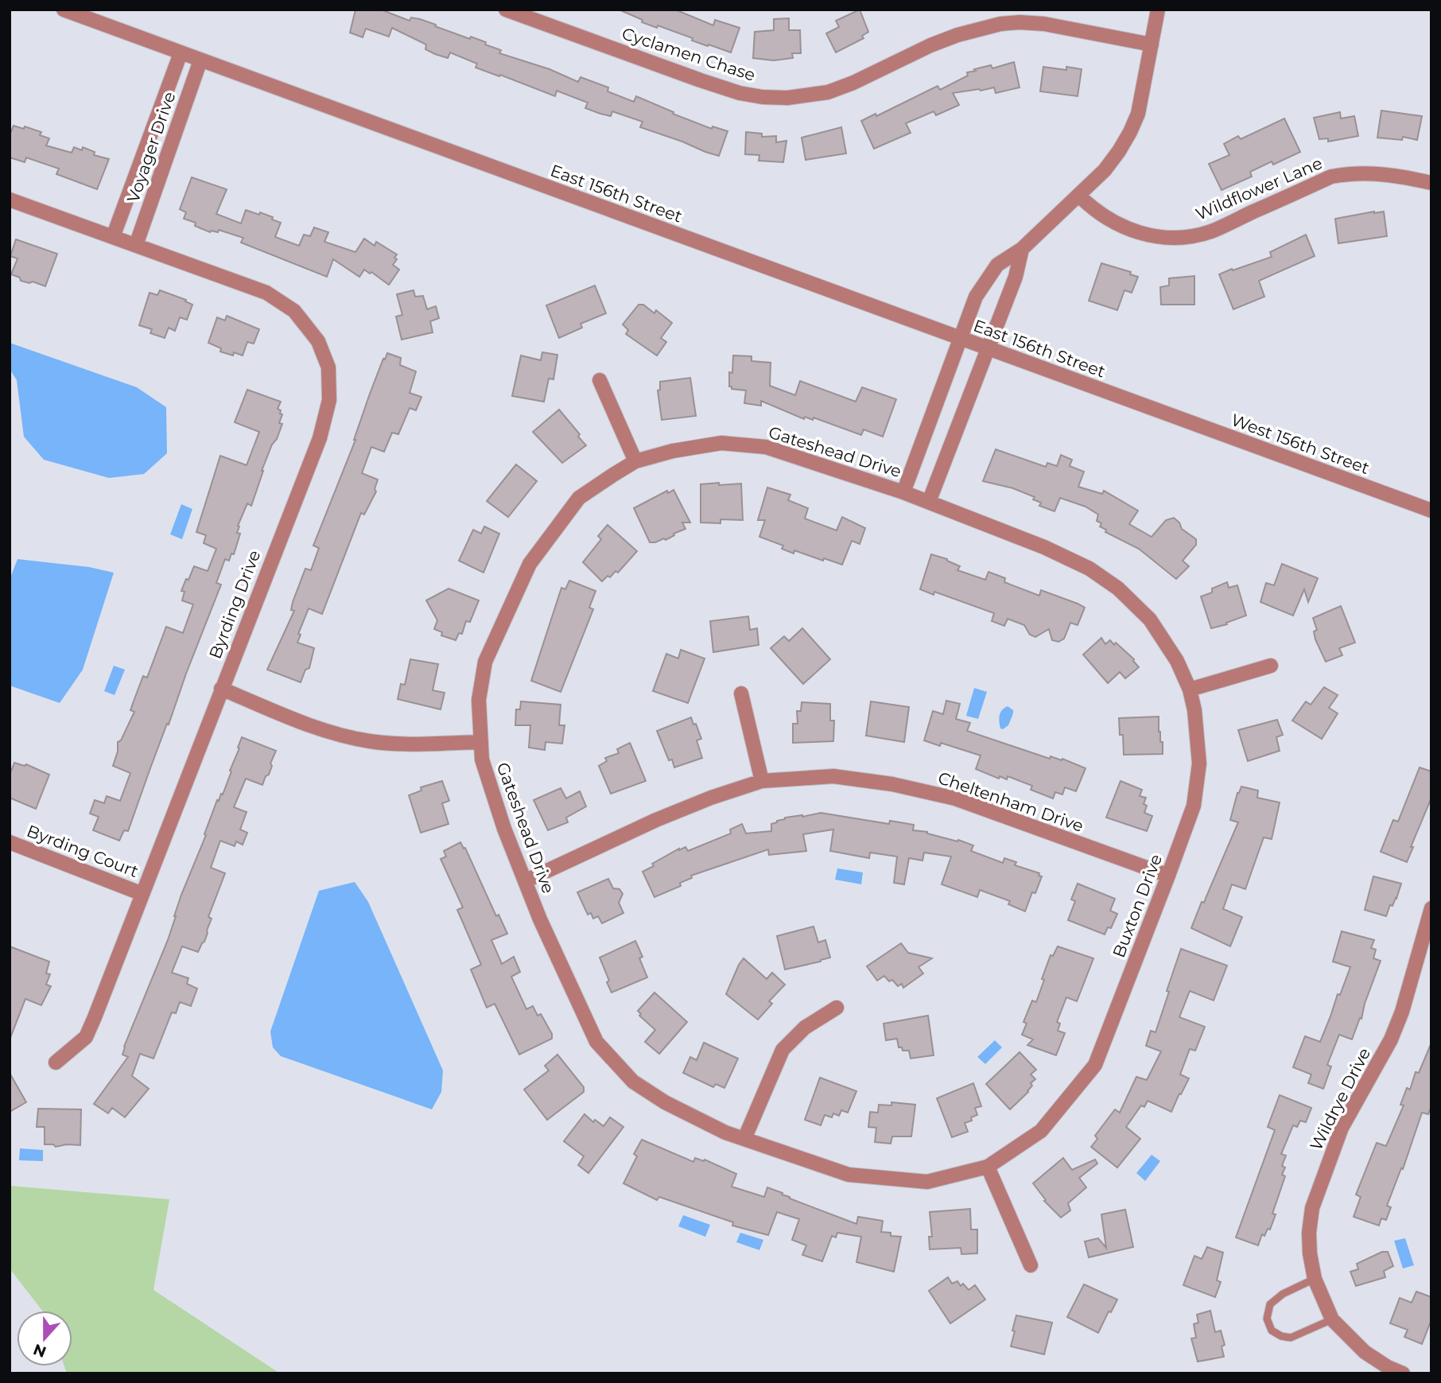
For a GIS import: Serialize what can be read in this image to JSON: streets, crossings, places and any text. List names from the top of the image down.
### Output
{
  "streets": {
    "street": [
      "Cyclamen Chase",
      "Voyager Drive",
      "Wildflower Lane",
      "East 156th Street",
      "West 156th Street",
      "Gateshead Drive",
      "Byrding Drive",
      "Cheltenham Drive",
      "Byrding Court",
      "Buxton Drive",
      "Wildrye Drive"
    ]
  },
  "crossings": [
    ["Voyager Drive", "East 156th Street"],
    ["Voyager Drive", "Byrding Drive"],
    ["East 156th Street", "West 156th Street"],
    ["Gateshead Drive", "Cheltenham Drive"],
    ["Gateshead Drive", "Buxton Drive"],
    ["Byrding Drive", "Byrding Court"],
    ["Cheltenham Drive", "Buxton Drive"]
  ],
  "north": "bottom"
}
